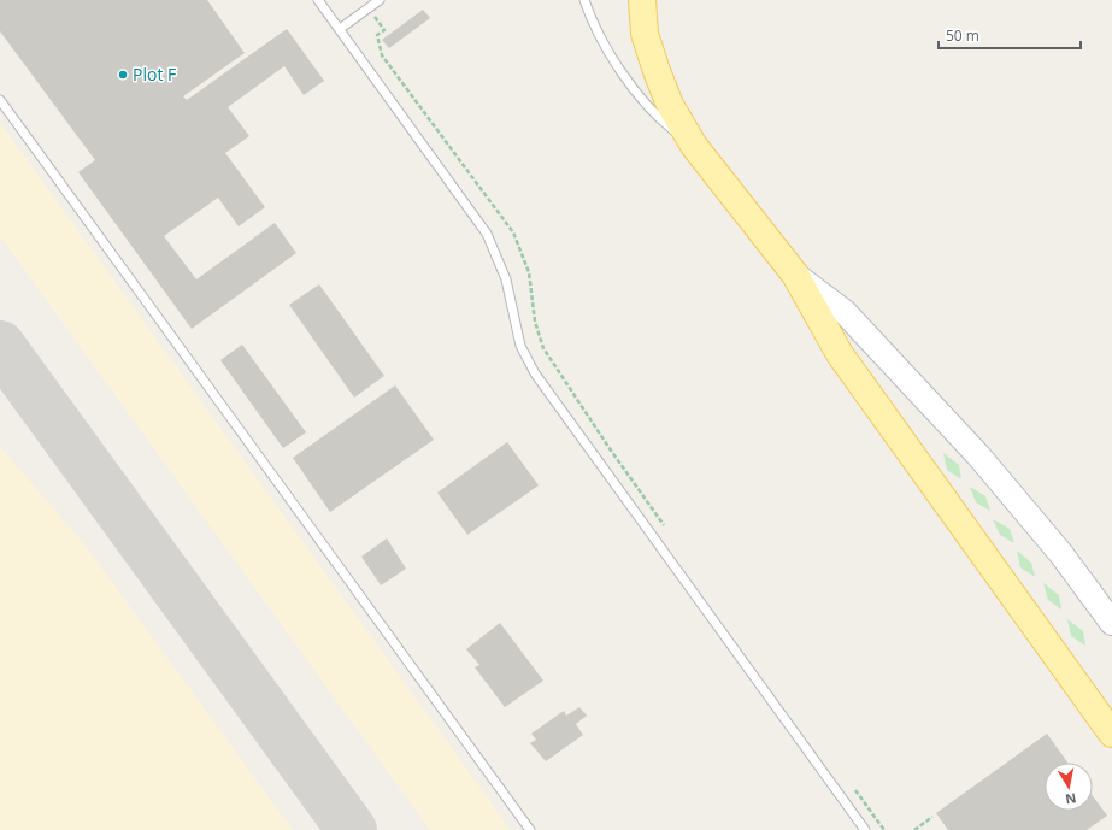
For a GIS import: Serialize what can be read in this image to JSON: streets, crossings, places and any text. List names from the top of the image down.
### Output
{
  "places": ["Plot F"],
  "scale_bar": "50 m",
  "north": "bottom"
}
